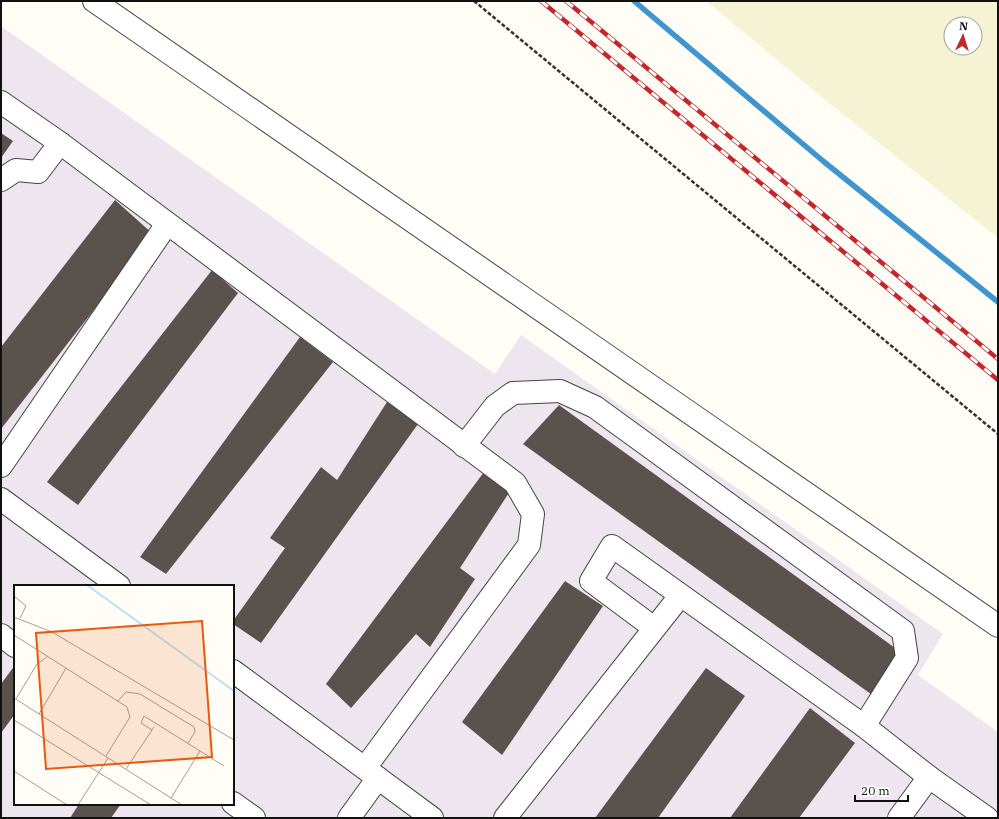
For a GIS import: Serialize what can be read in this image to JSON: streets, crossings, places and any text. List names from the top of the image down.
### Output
{
  "scale_bar": "20 m",
  "north": "top"
}
